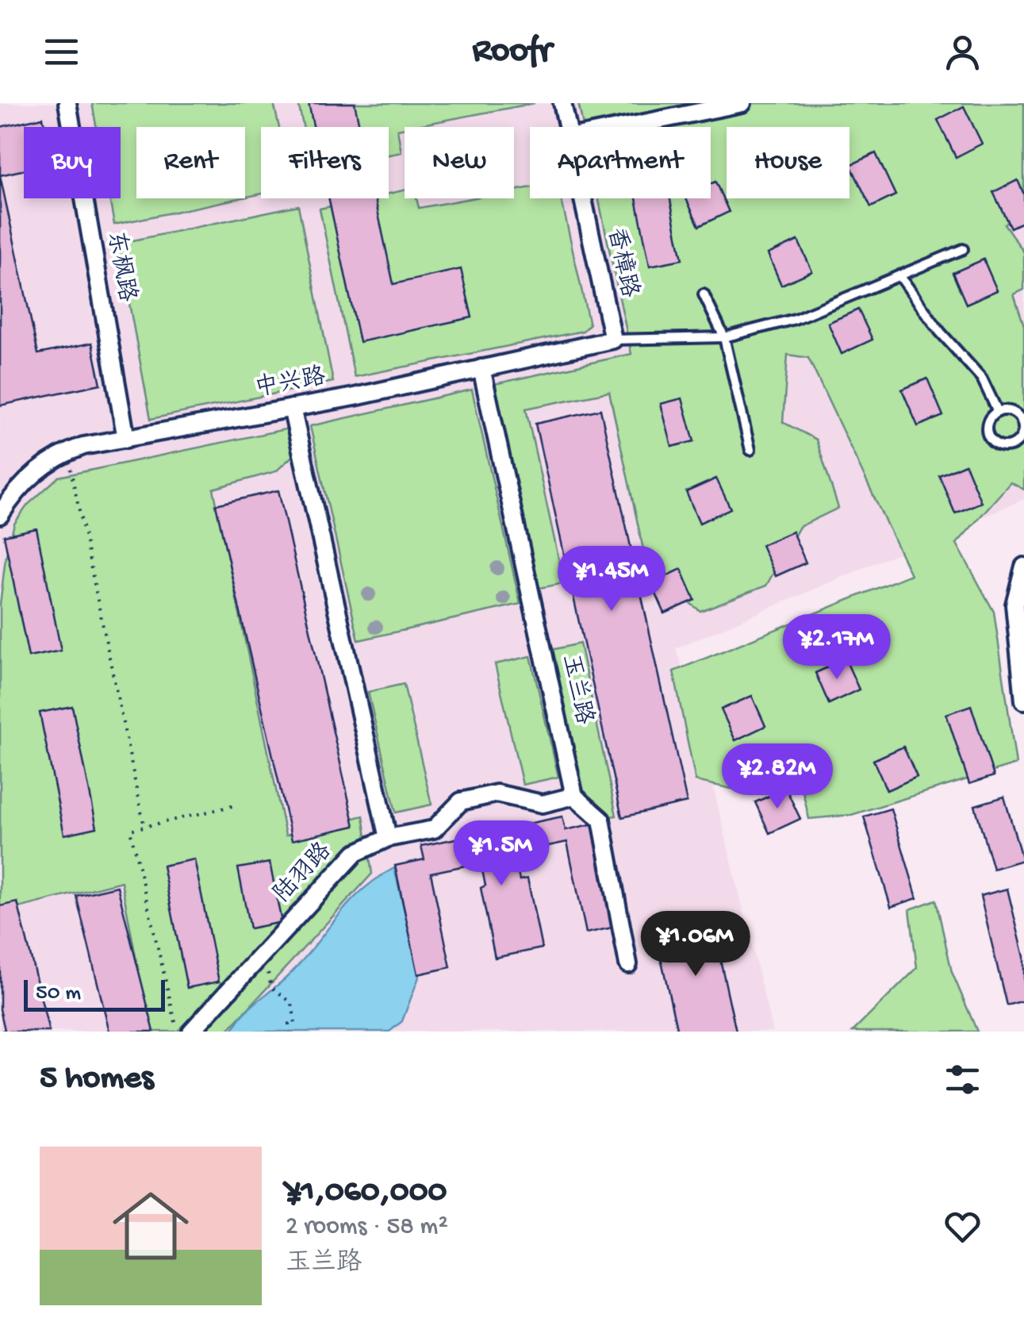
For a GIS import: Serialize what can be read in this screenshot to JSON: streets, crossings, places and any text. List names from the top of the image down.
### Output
{
  "streets": {
    "street": [
      "香樟路",
      "东枫路",
      "中兴路",
      "玉兰路",
      "陆羽路"
    ]
  },
  "crossings": [
    ["香樟路", "中兴路"],
    ["东枫路", "中兴路"],
    ["中兴路", "玉兰路"],
    ["玉兰路", "陆羽路"]
  ],
  "scale_bar": "50 m",
  "page": {
    "header": "Roofr",
    "chip": [
      "Buy",
      "Rent",
      "Filters",
      "New",
      "Apartment",
      "House"
    ],
    "price": [
      "¥1.45M",
      "¥2.17M",
      "¥2.82M",
      "¥1.5M",
      "¥1.06M"
    ],
    "scale": "50 m",
    "heading": "5 homes",
    "list": [
      {
        "name": "¥1,060,000",
        "note": "2 rooms · 58 m² · 玉兰路"
      }
    ]
  }
}
